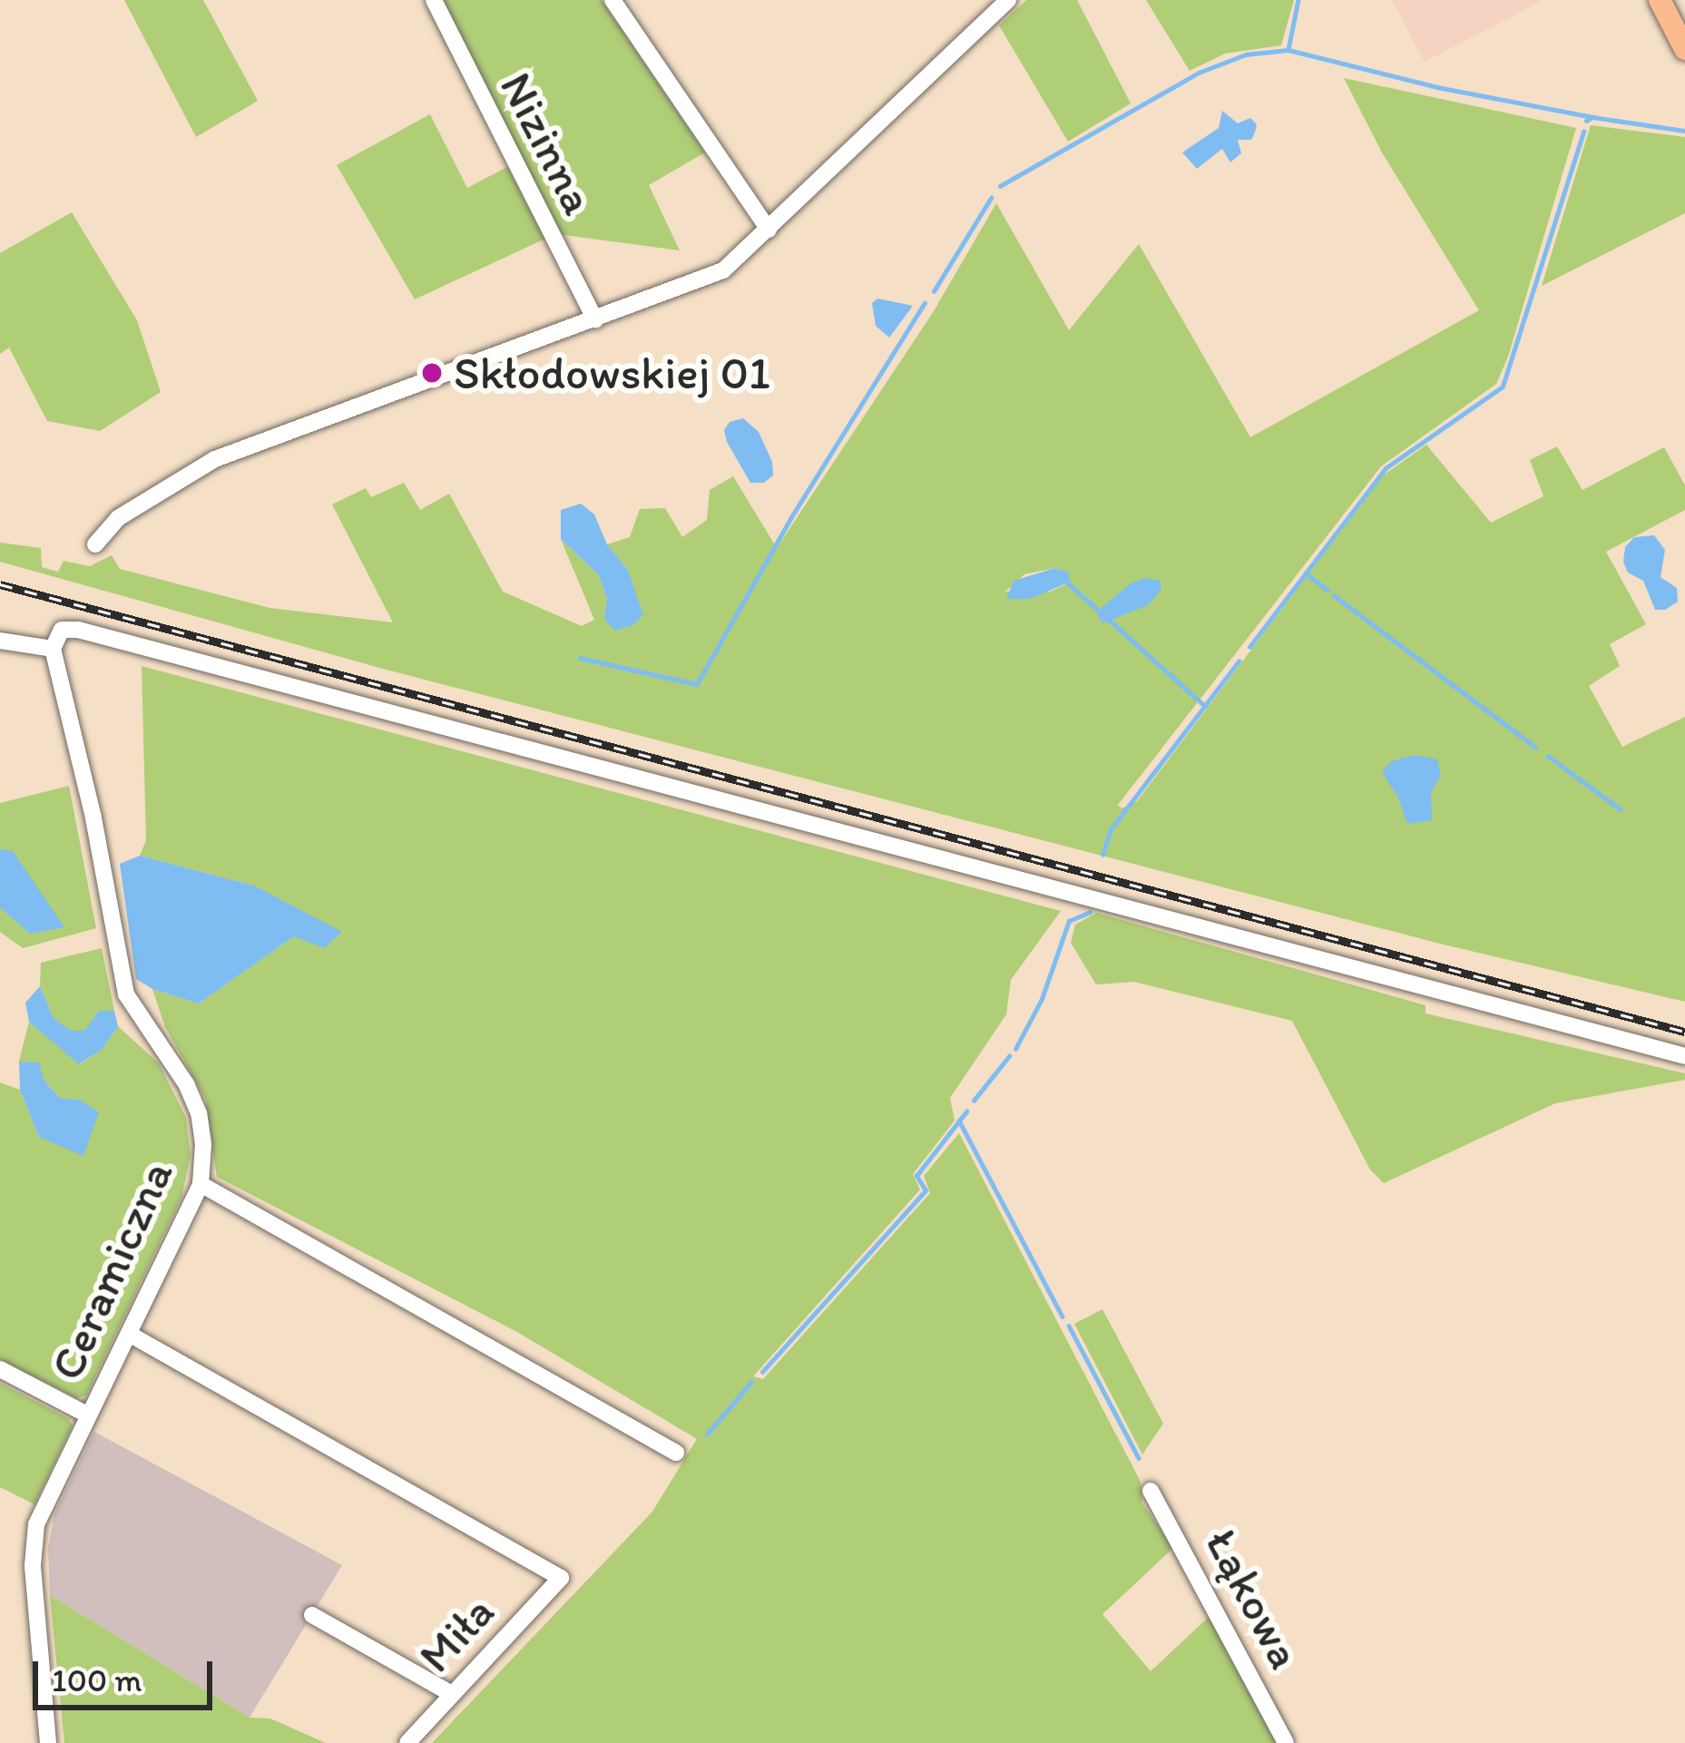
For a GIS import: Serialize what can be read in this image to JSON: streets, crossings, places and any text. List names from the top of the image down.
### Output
{
  "streets": {
    "street": [
      "Nizinna",
      "Ceramiczna",
      "Łąkowa",
      "Miła"
    ]
  },
  "crossings": [
    ["Ceramiczna", "Miła"]
  ],
  "places": ["Skłodowskiej 01"],
  "scale_bar": "100 m"
}
